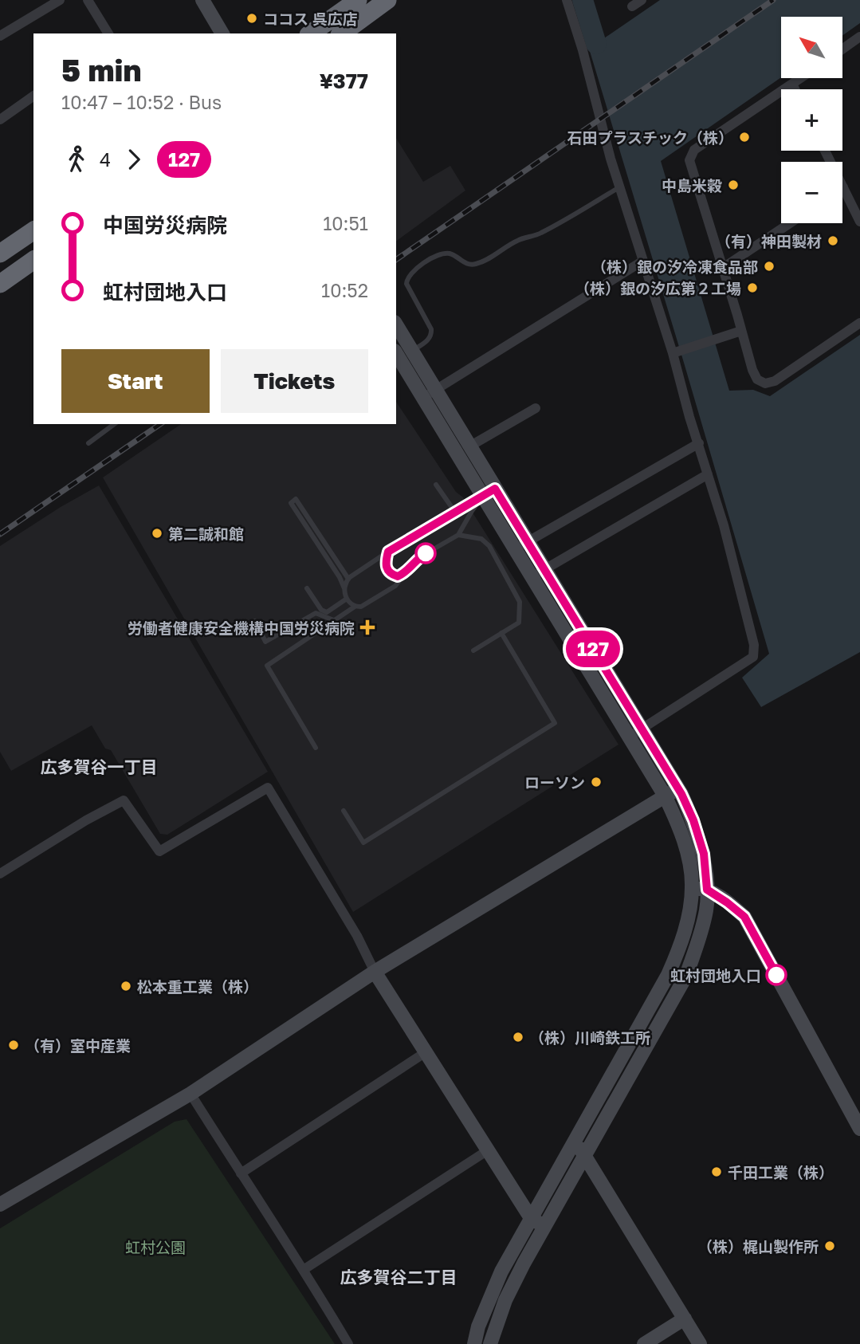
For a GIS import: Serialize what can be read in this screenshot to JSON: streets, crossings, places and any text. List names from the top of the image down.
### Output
{
  "districts": ["広多賀谷一丁目", "広多賀谷二丁目"],
  "parks": ["虹村公園"],
  "places": {
    "other": [
      "ココス 呉広店",
      "石田プラスチック（株）",
      "中島米穀",
      "（有）神田製材",
      "（株）銀の汐冷凍食品部",
      "（株）銀の汐広第２工場",
      "第二誠和館",
      "ローソン",
      "虹村団地入口",
      "松本重工業（株）",
      "（株）川崎鉄工所",
      "（有）室中産業",
      "千田工業（株）",
      "（株）梶山製作所"
    ],
    "health": ["労働者健康安全機構中国労災病院"]
  },
  "lines": ["bus line 127"],
  "north": "top left",
  "page": {
    "on_map": "127",
    "map_buttons": ["+", "−"],
    "heading": ["5 min", "10:47 – 10:52 · Bus", "¥377"],
    "legs": ["4", "127"],
    "list": [
      {
        "name": "中国労災病院",
        "value": "10:51"
      },
      {
        "name": "虹村団地入口",
        "value": "10:52"
      }
    ],
    "buttons": ["Start", "Tickets"]
  }
}
